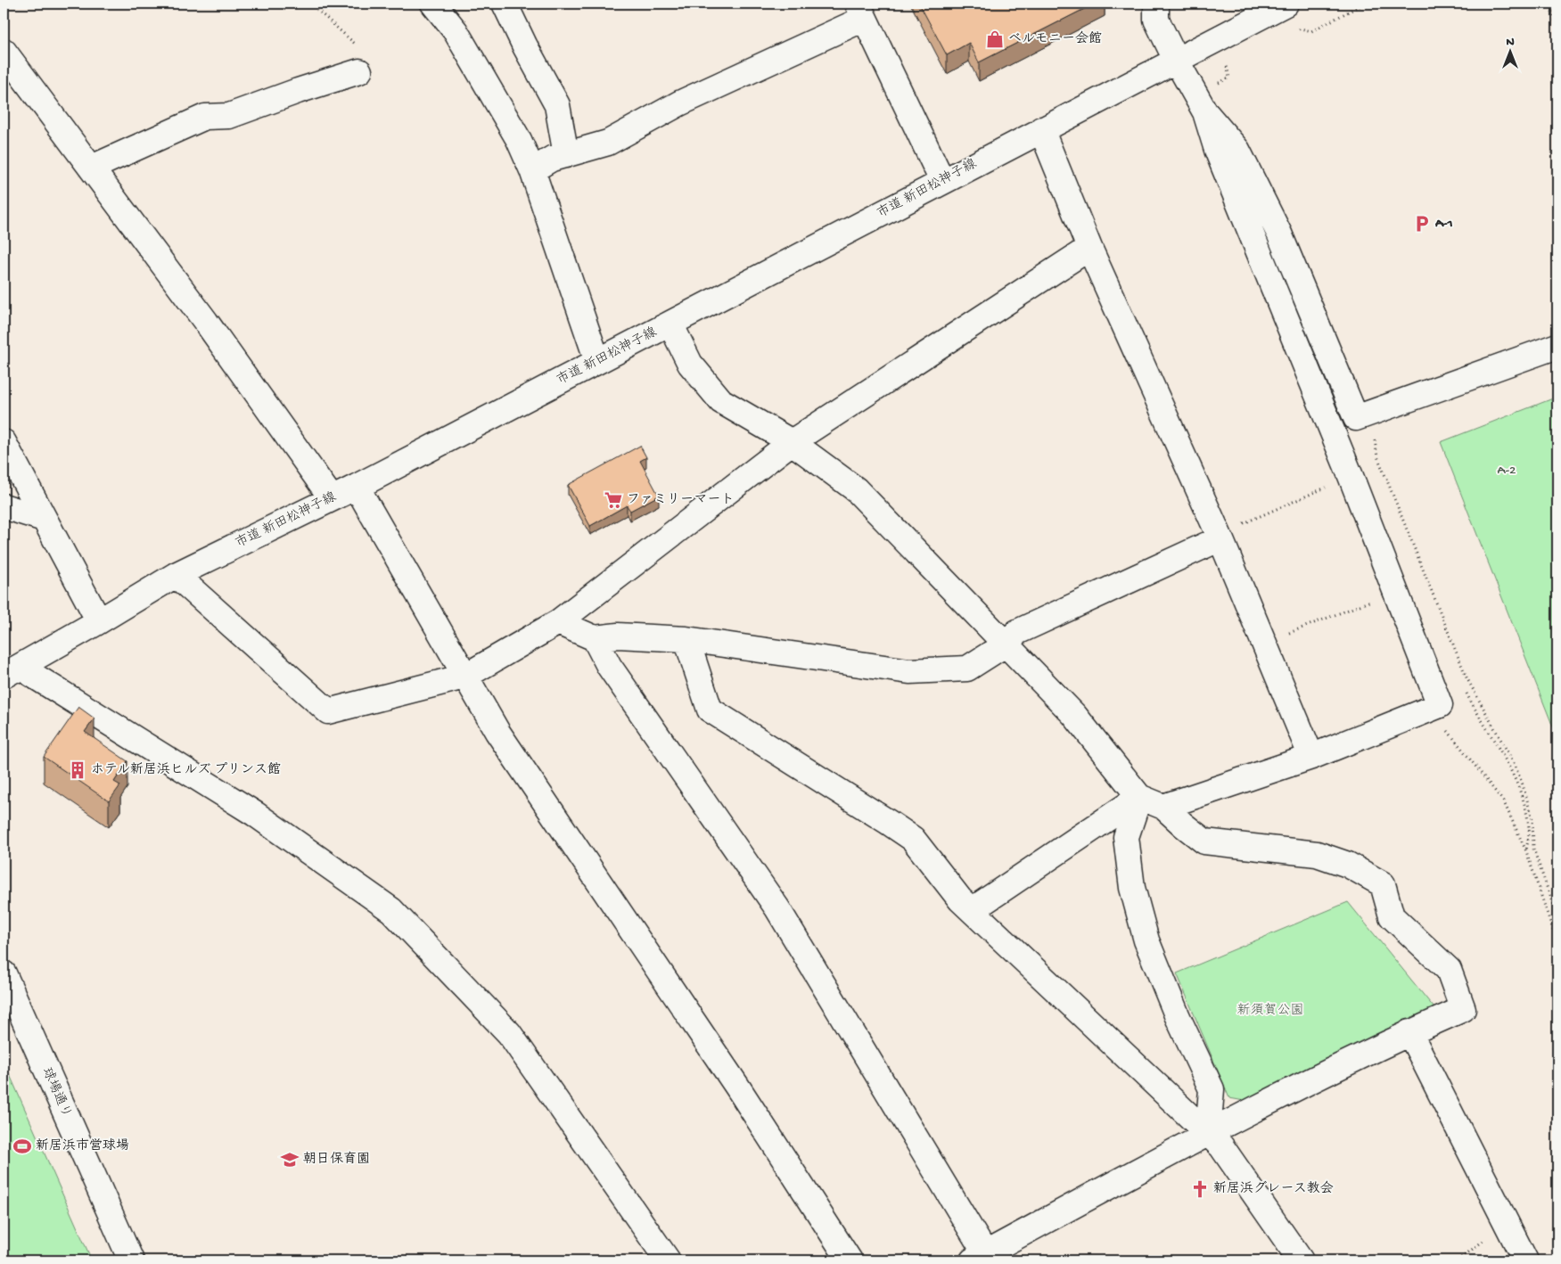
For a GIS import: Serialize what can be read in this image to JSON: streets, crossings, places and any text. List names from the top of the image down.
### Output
{
  "streets": {
    "street": ["市道 新田松神子線", "球場通り"]
  },
  "parks": ["A-2", "新須賀公園"],
  "places": {
    "shop": ["ベルモニー会館"],
    "parking": ["A-1"],
    "supermarket": ["ファミリーマート"],
    "building": ["ホテル新居浜ヒルズ プリンス館"],
    "sports": ["新居浜市営球場"],
    "school or university": ["朝日保育園"],
    "church": ["新居浜グレース教会"]
  },
  "north": "top"
}
